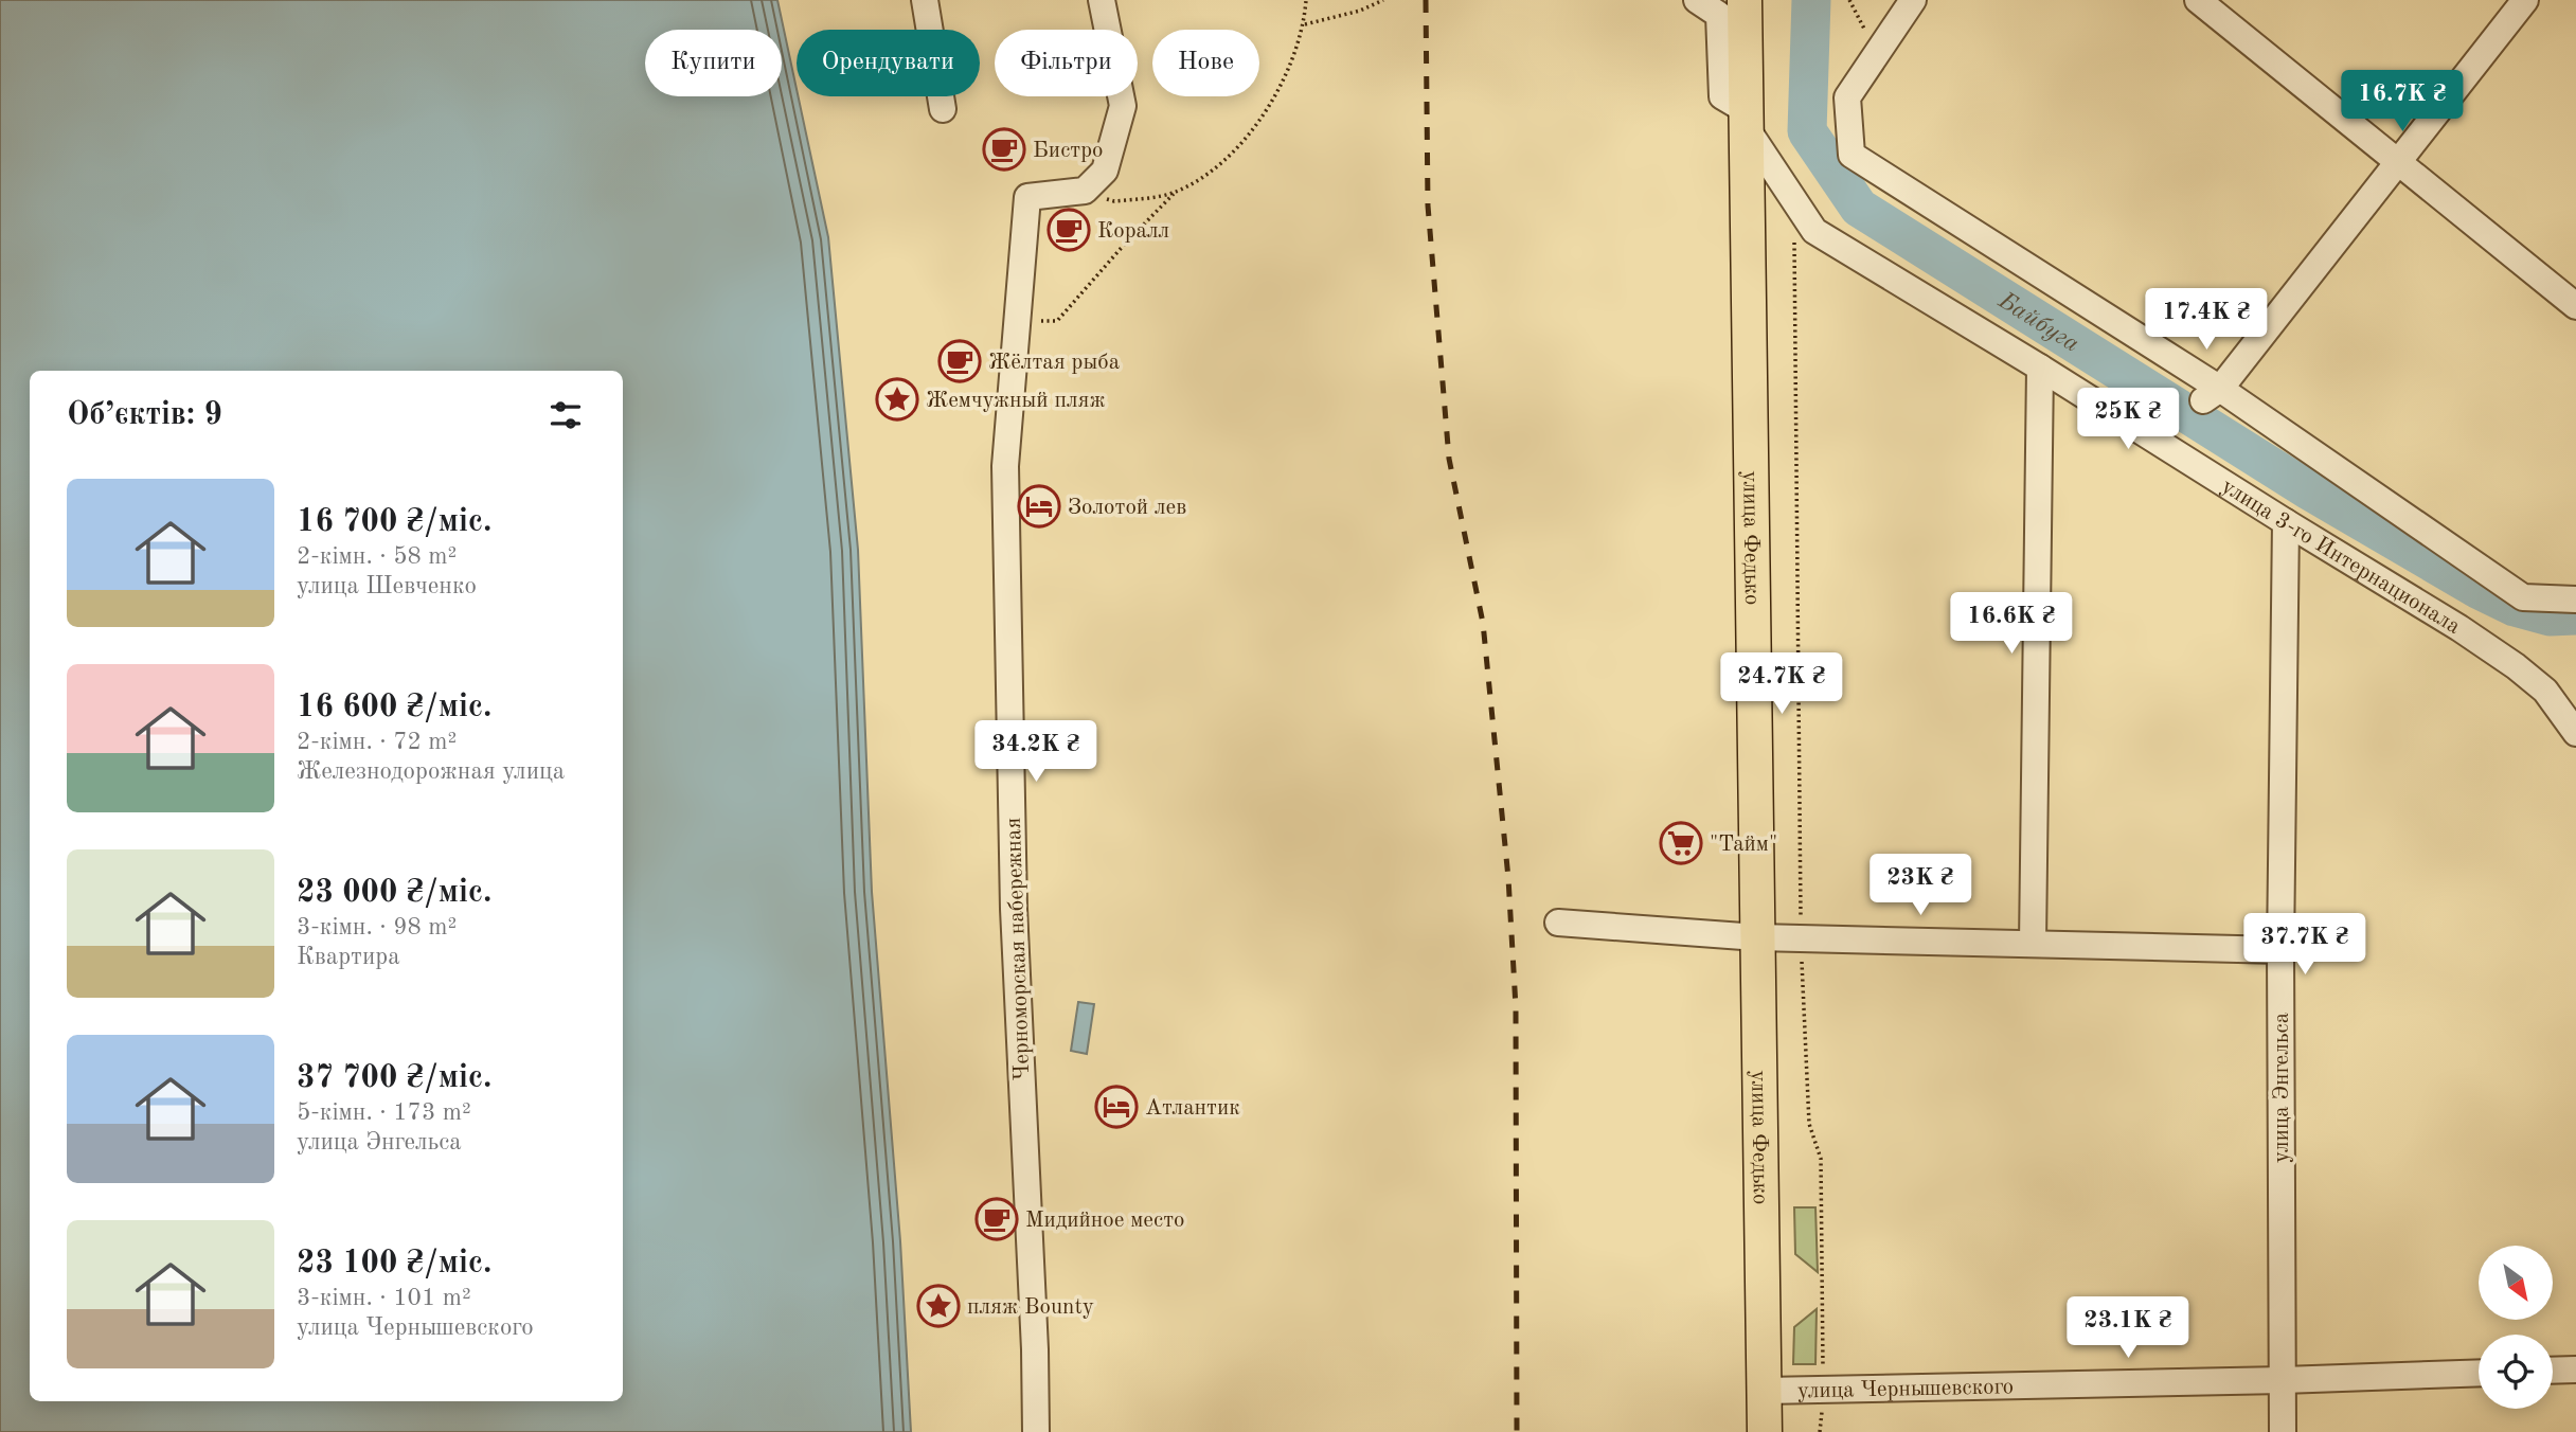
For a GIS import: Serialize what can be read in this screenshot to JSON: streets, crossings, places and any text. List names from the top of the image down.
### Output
{
  "streets": {
    "main road": ["улица Федько"],
    "street": [
      "улица 3-го Интернационала",
      "Черноморская набережная",
      "улица Энгельса",
      "улица Чернышевского"
    ]
  },
  "crossings": [
    ["улица Федько", "улица 3-го Интернационала"],
    ["улица Федько", "улица Чернышевского"],
    ["улица 3-го Интернационала", "улица Энгельса"],
    ["улица Энгельса", "улица Чернышевского"]
  ],
  "water": ["Байбуга"],
  "places": {
    "cafe": [
      "Бистро",
      "Коралл",
      "Жёлтая рыба",
      "Мидийное место"
    ],
    "place": ["Жемчужный пляж", "пляж Bounty"],
    "hotel": ["Золотой лев", "Атлантик"],
    "supermarket": ["\"Тайм\""]
  },
  "north": "bottom right",
  "page": {
    "chip": [
      "Купити",
      "Орендувати",
      "Фільтри",
      "Нове"
    ],
    "price": [
      "16.7K ₴",
      "17.4K ₴",
      "25K ₴",
      "16.6K ₴",
      "24.7K ₴",
      "34.2K ₴",
      "23K ₴",
      "37.7K ₴",
      "23.1K ₴"
    ],
    "heading": "Об’єктів: 9",
    "list": [
      {
        "name": "16 700 ₴/міс.",
        "note": "2-кімн. · 58 m² · улица Шевченко"
      },
      {
        "name": "16 600 ₴/міс.",
        "note": "2-кімн. · 72 m² · Железнодорожная улица"
      },
      {
        "name": "23 000 ₴/міс.",
        "note": "3-кімн. · 98 m² · Квартира"
      },
      {
        "name": "37 700 ₴/міс.",
        "note": "5-кімн. · 173 m² · улица Энгельса"
      },
      {
        "name": "23 100 ₴/міс.",
        "note": "3-кімн. · 101 m² · улица Чернышевского"
      }
    ]
  }
}
